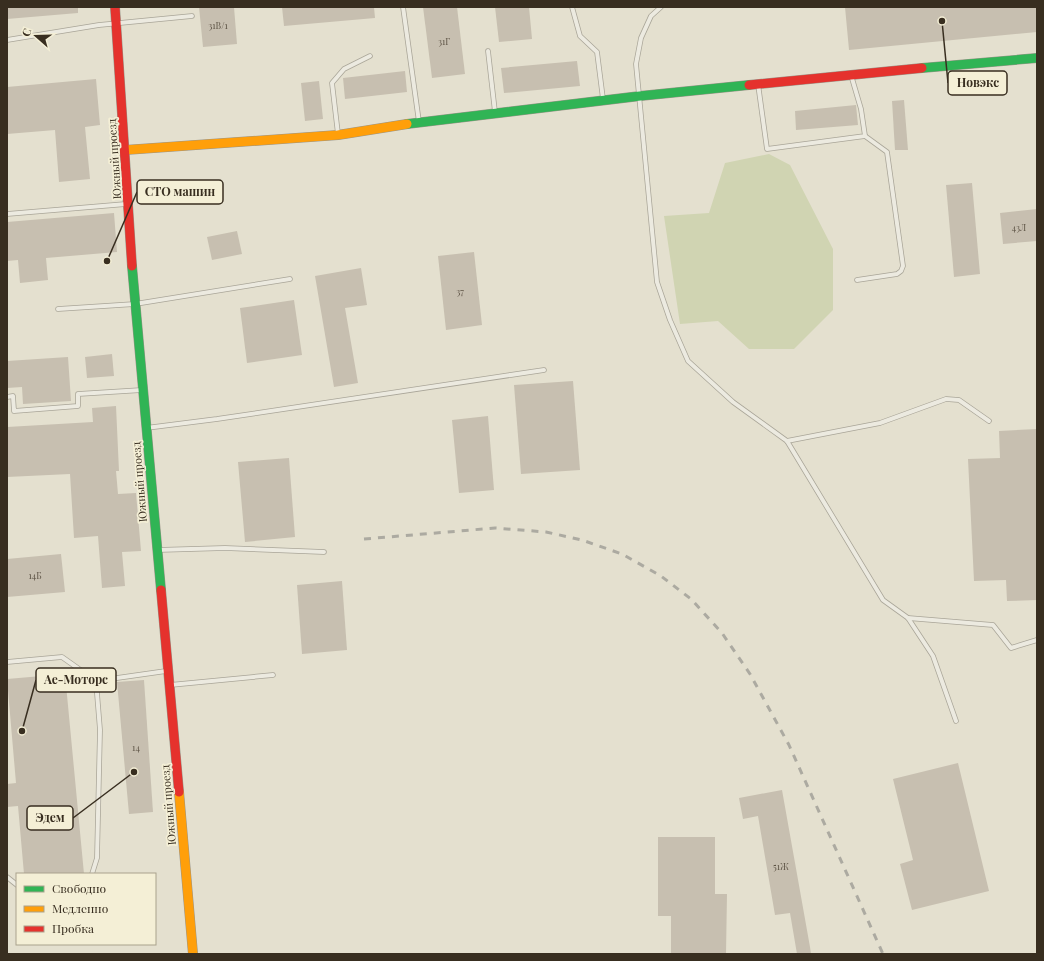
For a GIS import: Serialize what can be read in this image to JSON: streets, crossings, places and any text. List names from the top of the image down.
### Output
{
  "streets": {
    "street": ["Южный проезд"]
  },
  "places": [
    "Новэкс",
    "СТО машин",
    "Ае-Моторс",
    "Эдем"
  ],
  "house_numbers": [
    "31В/1",
    "31Г",
    "43Л",
    "37",
    "14Б",
    "14",
    "51Ж"
  ],
  "legend": ["Свободно", "Медленно", "Пробка"],
  "north": "left"
}
